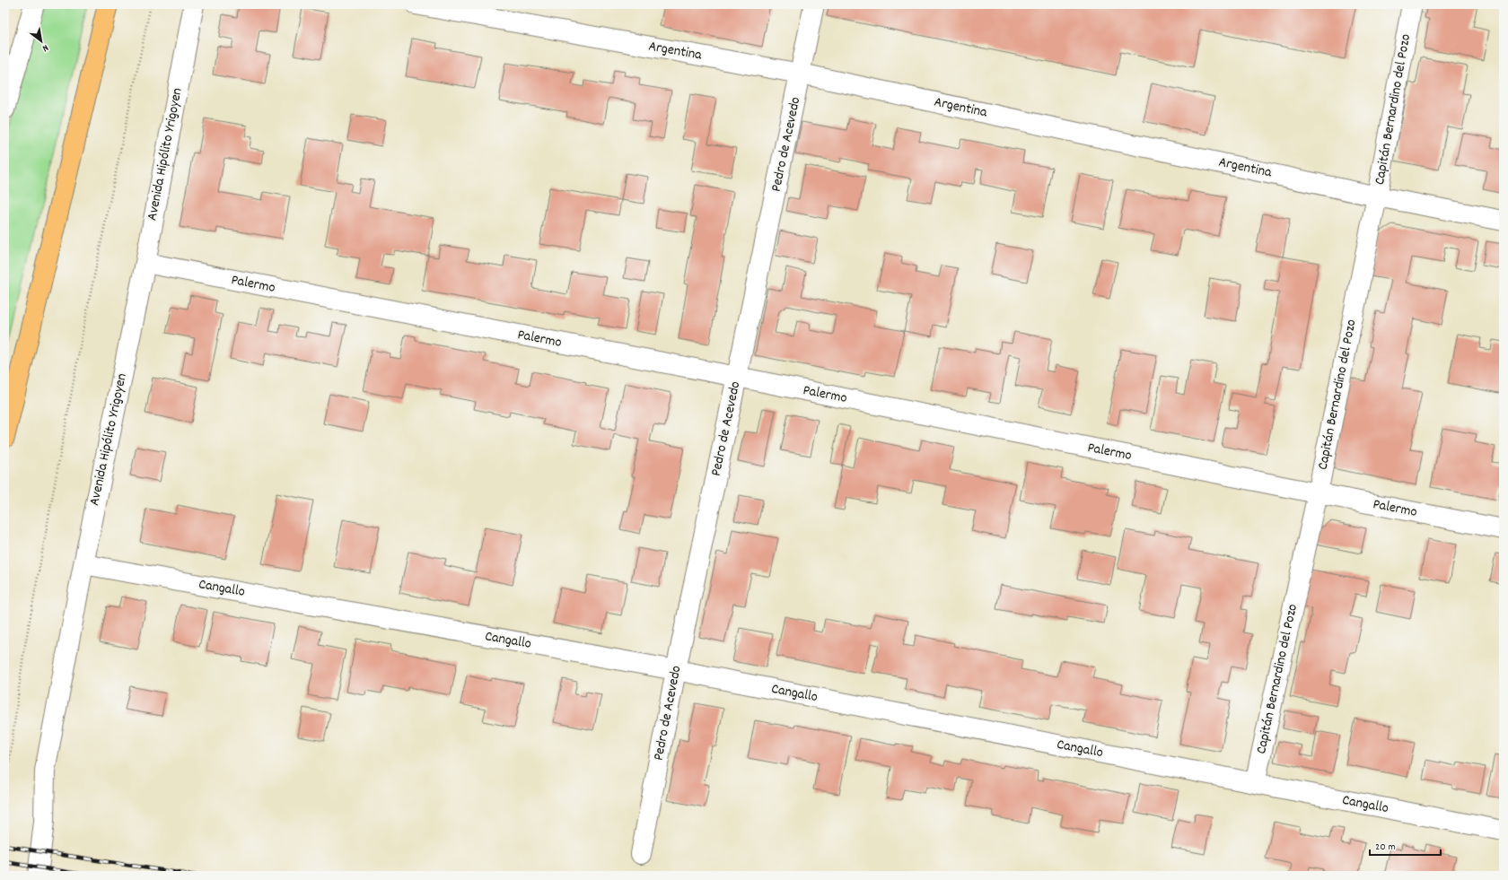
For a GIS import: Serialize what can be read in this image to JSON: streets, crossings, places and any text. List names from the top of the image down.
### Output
{
  "streets": {
    "street": [
      "Argentina",
      "Capitán Bernardino del Pozo",
      "Pedro de Acevedo",
      "Avenida Hipólito Yrigoyen",
      "Palermo",
      "Cangallo"
    ]
  },
  "crossings": [
    ["Argentina", "Capitán Bernardino del Pozo"],
    ["Argentina", "Pedro de Acevedo"],
    ["Capitán Bernardino del Pozo", "Palermo"],
    ["Capitán Bernardino del Pozo", "Cangallo"],
    ["Pedro de Acevedo", "Palermo"],
    ["Pedro de Acevedo", "Cangallo"],
    ["Avenida Hipólito Yrigoyen", "Palermo"],
    ["Avenida Hipólito Yrigoyen", "Cangallo"]
  ],
  "scale_bar": "20 m",
  "north": "bottom right"
}
